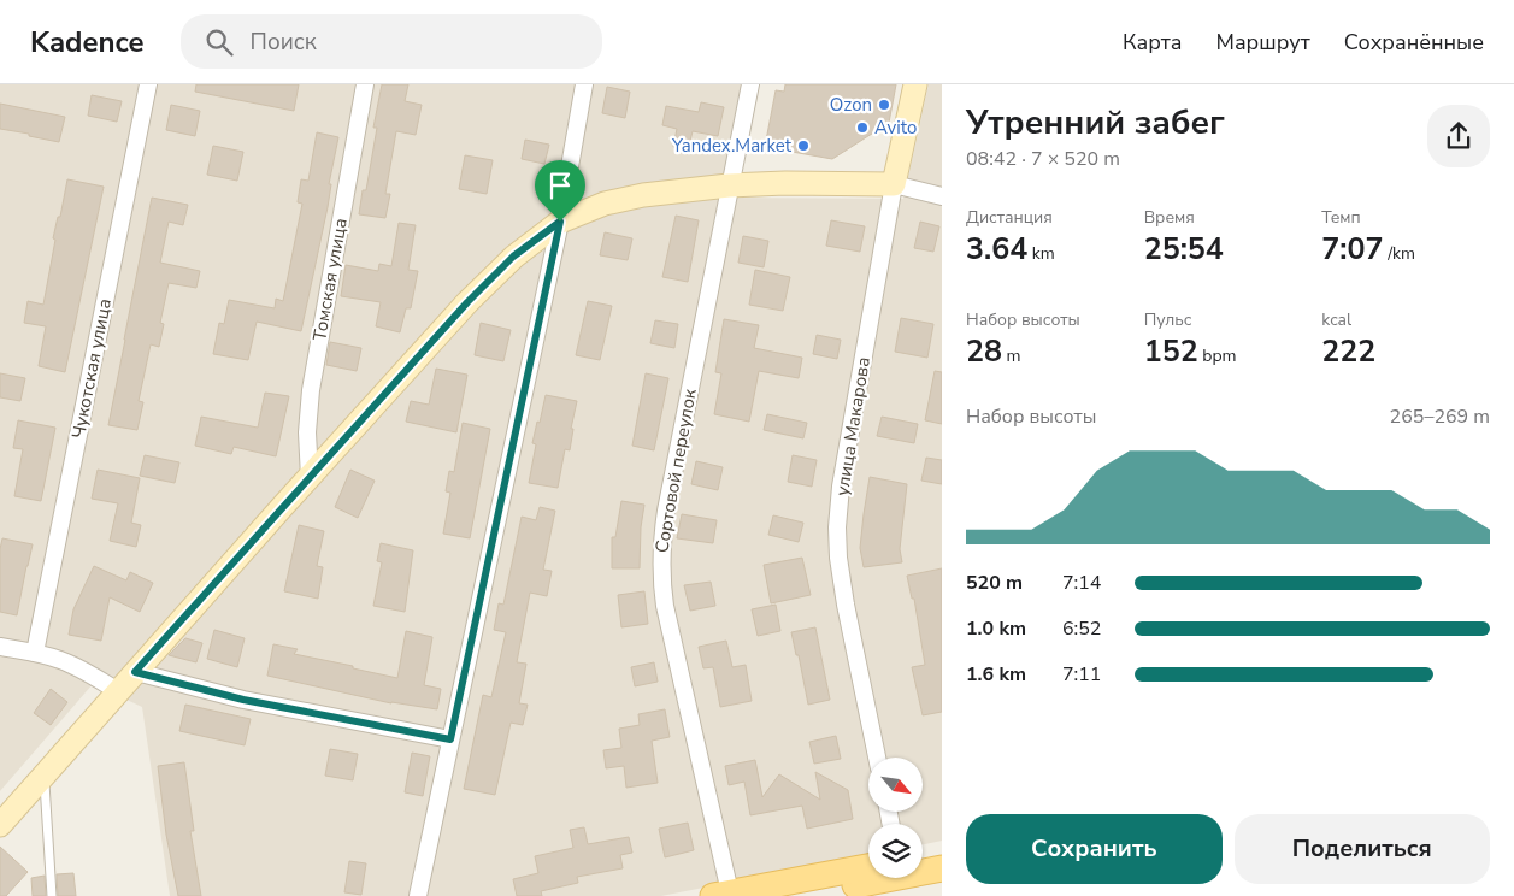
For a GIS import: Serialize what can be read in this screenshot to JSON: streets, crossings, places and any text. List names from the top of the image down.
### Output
{
  "streets": {
    "street": [
      "Томская улица",
      "Чукотская улица",
      "улица Макарова",
      "Сортовой переулок"
    ]
  },
  "places": ["Ozon", "Avito", "Yandex.Market"],
  "north": "bottom right",
  "page": {
    "header": "Kadence",
    "search": "Поиск",
    "nav": ["Карта", "Маршрут", "Сохранённые"],
    "heading": ["Утренний забег", "08:42 · 7 × 520 m"],
    "stats": [
      ["Дистанция", "3.64 km"],
      ["Время", "25:54"],
      ["Темп", "7:07 /km"],
      ["Набор высоты", "28 m"],
      ["Пульс", "152 bpm"],
      ["kcal", "222"]
    ],
    "chart": ["Набор высоты", "265–269 m"],
    "list": [
      {
        "name": "520 m",
        "note": "7:14"
      },
      {
        "name": "1.0 km",
        "note": "6:52"
      },
      {
        "name": "1.6 km",
        "note": "7:11"
      }
    ],
    "buttons": ["Сохранить", "Поделиться"]
  }
}
